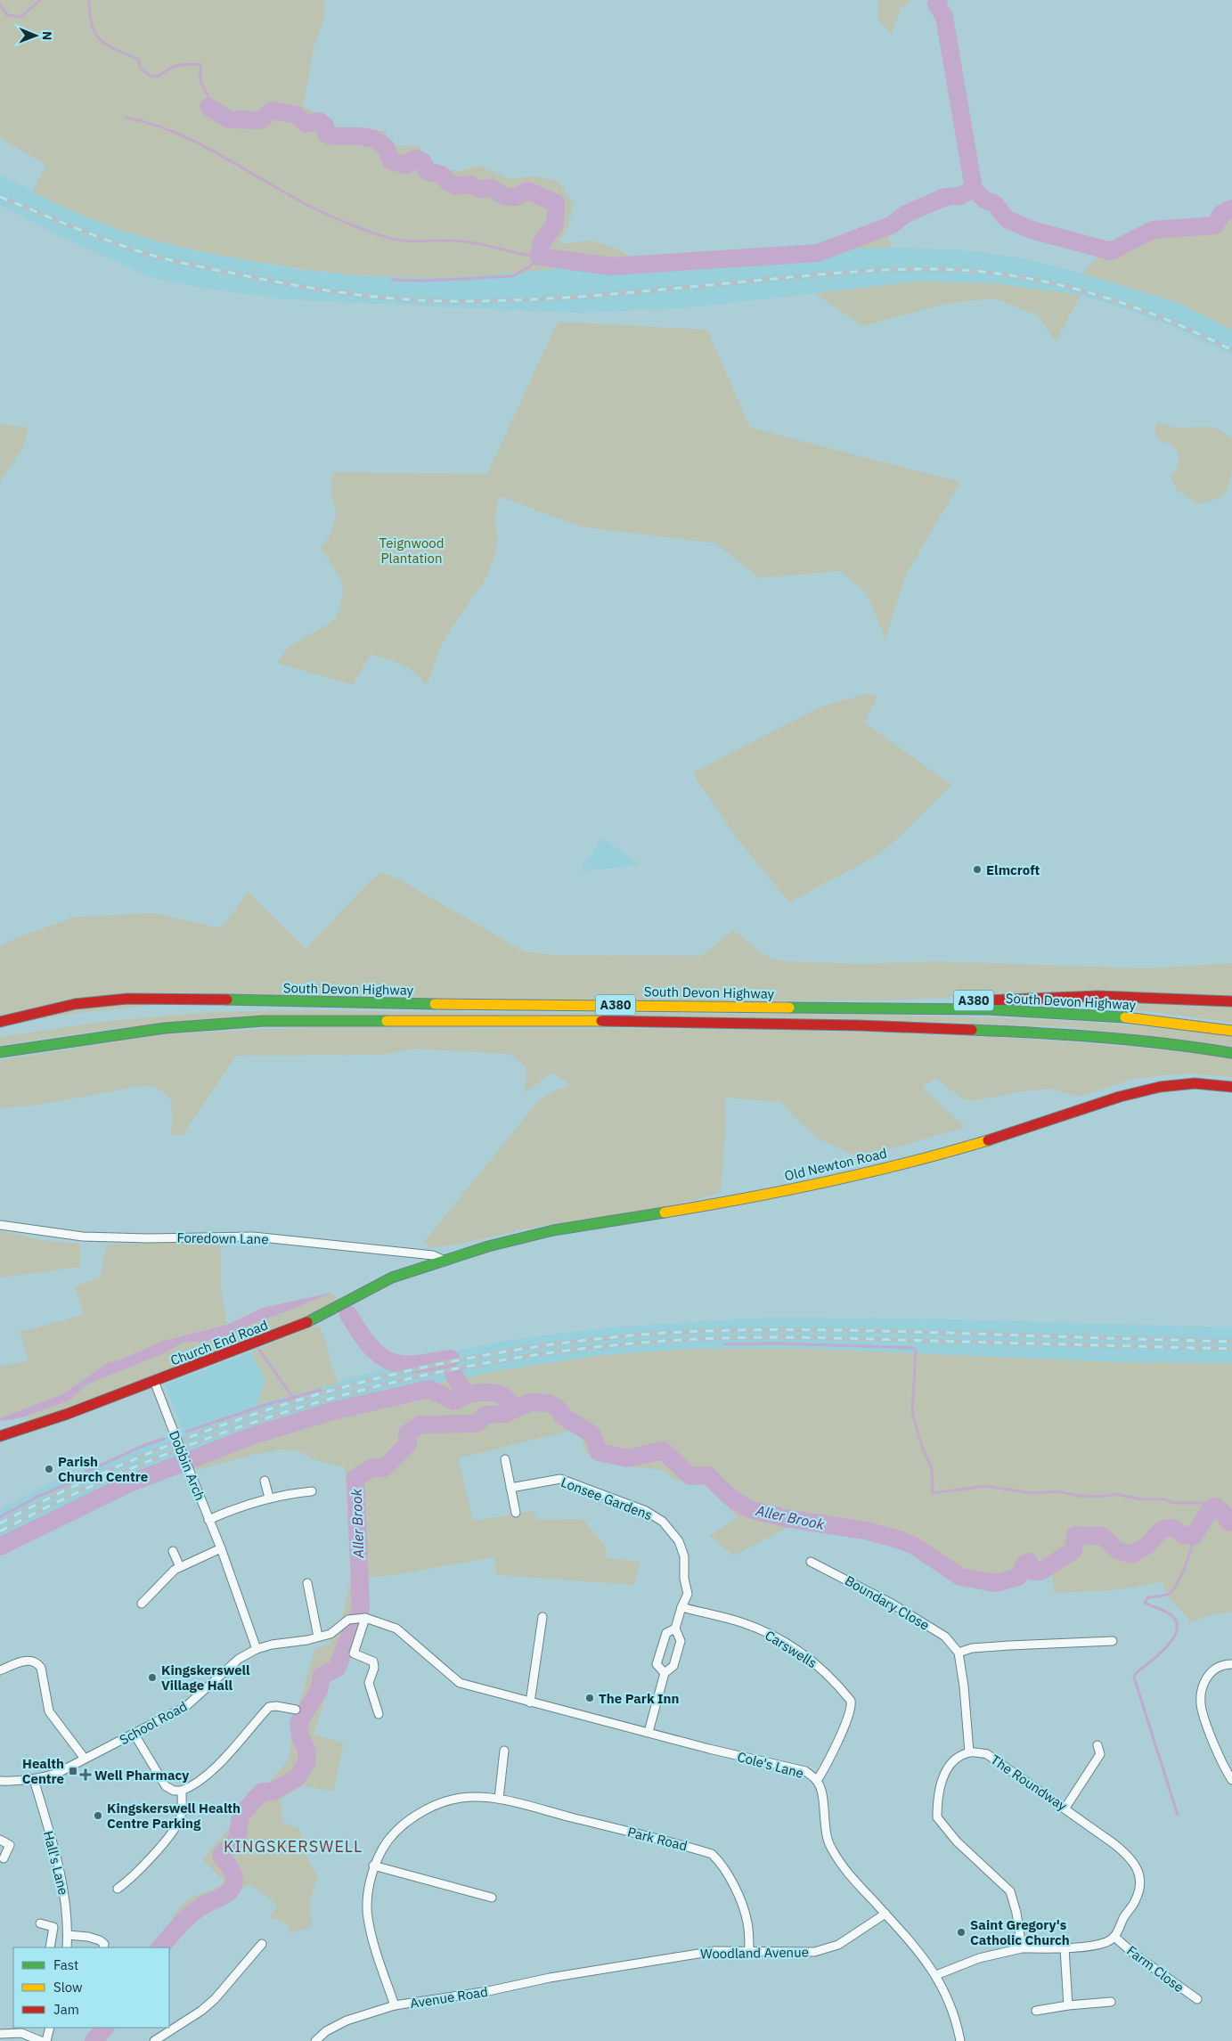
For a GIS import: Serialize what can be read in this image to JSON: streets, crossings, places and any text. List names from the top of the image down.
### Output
{
  "streets": {
    "main road": [
      "South Devon Highway",
      "A380",
      "Old Newton Road",
      "Church End Road"
    ],
    "street": [
      "Foredown Lane",
      "Dobbin Arch",
      "Lonsee Gardens",
      "Boundary Close",
      "Carswells",
      "School Road",
      "Cole's Lane",
      "The Roundway",
      "Park Road",
      "Hall's Lane",
      "Woodland Avenue",
      "Farm Close",
      "Avenue Road"
    ]
  },
  "crossings": [
    ["South Devon Highway", "A380"],
    ["Old Newton Road", "Foredown Lane"],
    ["Old Newton Road", "Church End Road"],
    ["Foredown Lane", "Church End Road"],
    ["Church End Road", "Dobbin Arch"],
    ["Dobbin Arch", "School Road"],
    ["Lonsee Gardens", "Carswells"],
    ["Carswells", "Cole's Lane"],
    ["School Road", "Cole's Lane"],
    ["School Road", "Hall's Lane"],
    ["Cole's Lane", "Woodland Avenue"],
    ["The Roundway", "Farm Close"],
    ["Park Road", "Woodland Avenue"],
    ["Park Road", "Avenue Road"],
    ["Woodland Avenue", "Avenue Road"]
  ],
  "districts": ["KINGSKERSWELL"],
  "water": ["Aller Brook"],
  "parks": ["Teignwood Plantation"],
  "places": {
    "other": [
      "Elmcroft",
      "Parish Church Centre",
      "Kingskerswell Village Hall",
      "The Park Inn",
      "Kingskerswell Health Centre Parking",
      "Saint Gregory's Catholic Church"
    ],
    "transit": ["Health Centre"],
    "health": ["Well Pharmacy"]
  },
  "legend": ["Fast", "Slow", "Jam"],
  "north": "right"
}
